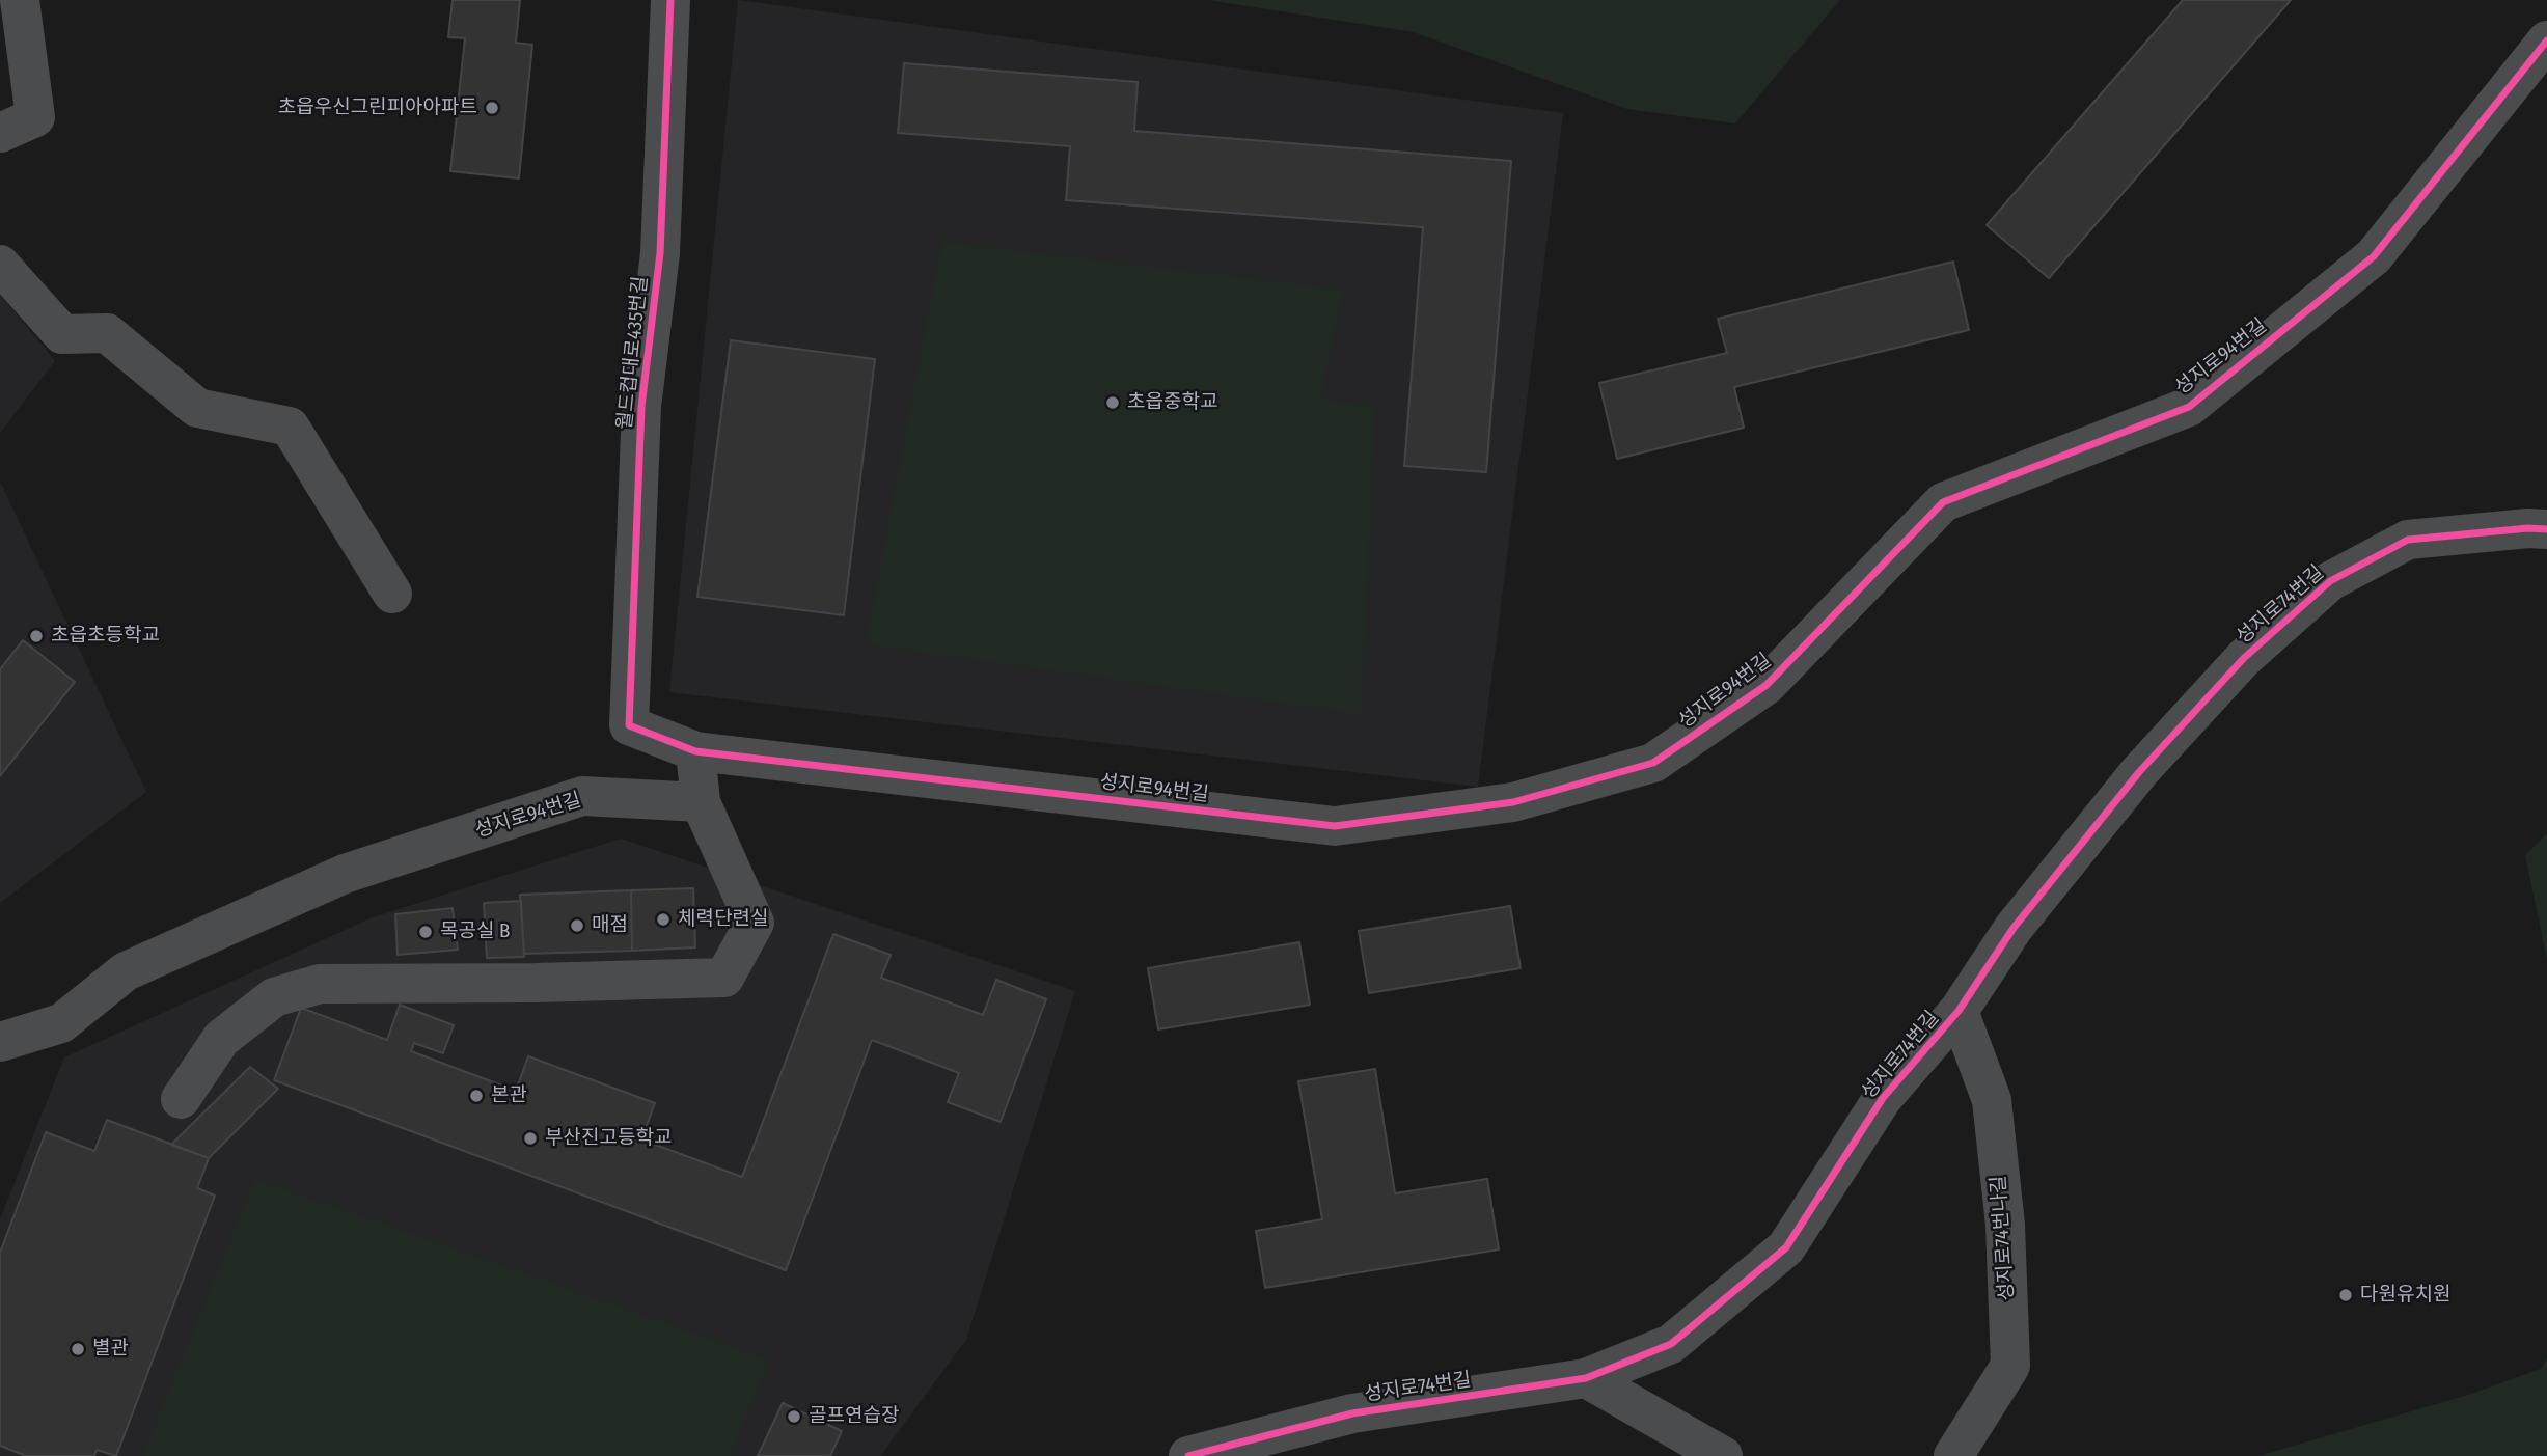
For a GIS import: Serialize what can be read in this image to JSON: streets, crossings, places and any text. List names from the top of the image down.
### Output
{
  "streets": {
    "street": [
      "월드컵대로435번길",
      "성지로94번길",
      "성지로74번길",
      "성지로74번나길"
    ]
  },
  "crossings": [
    ["월드컵대로435번길", "성지로94번길"],
    ["성지로74번길", "성지로74번나길"]
  ],
  "places": [
    "초읍우신그린피아아파트",
    "초읍중학교",
    "초읍초등학교",
    "체력단련실",
    "매점",
    "목공실 B",
    "본관",
    "부산진고등학교",
    "다원유치원",
    "별관",
    "골프연습장"
  ]
}
